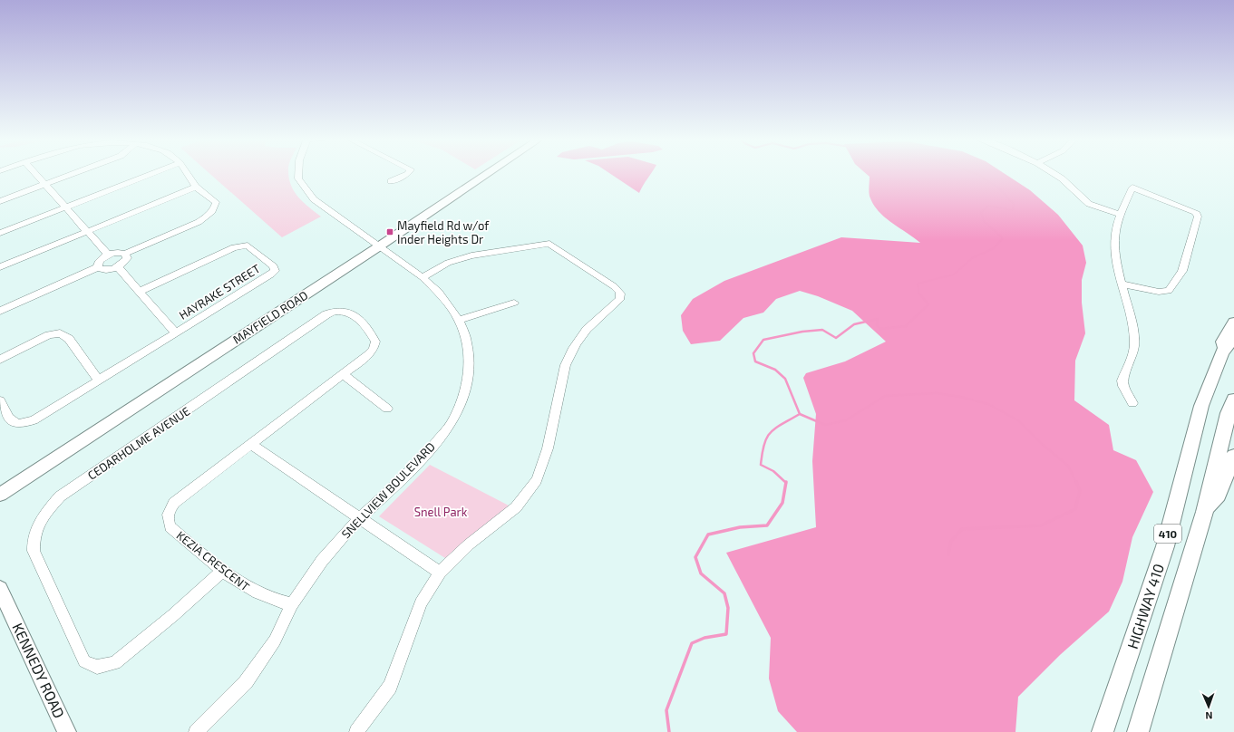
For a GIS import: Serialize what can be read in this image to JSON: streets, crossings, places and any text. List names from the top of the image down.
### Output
{
  "streets": {
    "highway": ["410", "HIGHWAY 410"],
    "main road": ["MAYFIELD ROAD", "KENNEDY ROAD"],
    "street": [
      "HAYRAKE STREET",
      "CEDARHOLME AVENUE",
      "SNELLVIEW BOULEVARD",
      "KEZIA CRESCENT"
    ]
  },
  "crossings": [
    ["MAYFIELD ROAD", "SNELLVIEW BOULEVARD"],
    ["CEDARHOLME AVENUE", "KEZIA CRESCENT"],
    ["SNELLVIEW BOULEVARD", "KEZIA CRESCENT"]
  ],
  "parks": ["Snell Park"],
  "places": {
    "transit": ["Mayfield Rd w/of Inder Heights Dr"]
  },
  "north": "bottom"
}
